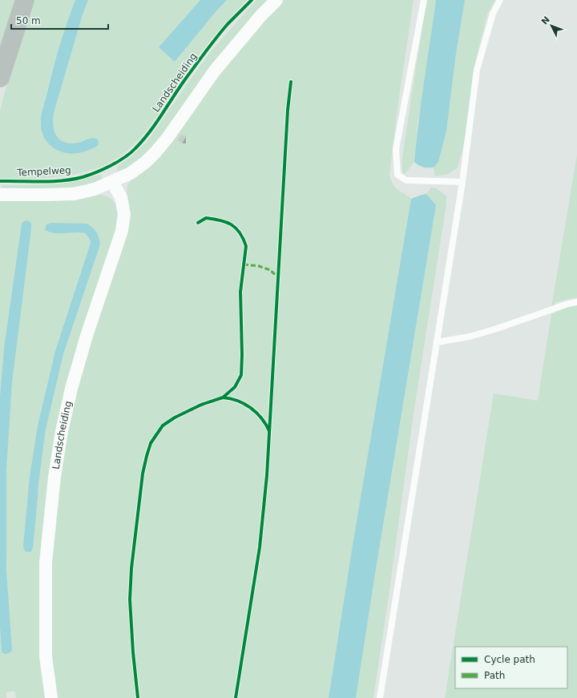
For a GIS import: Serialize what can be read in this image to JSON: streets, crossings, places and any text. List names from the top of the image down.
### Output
{
  "streets": {
    "street": ["Landscheiding"],
    "cycle path": ["Tempelweg"]
  },
  "legend": ["Cycle path", "Path"],
  "scale_bar": "50 m",
  "north": "top left"
}
